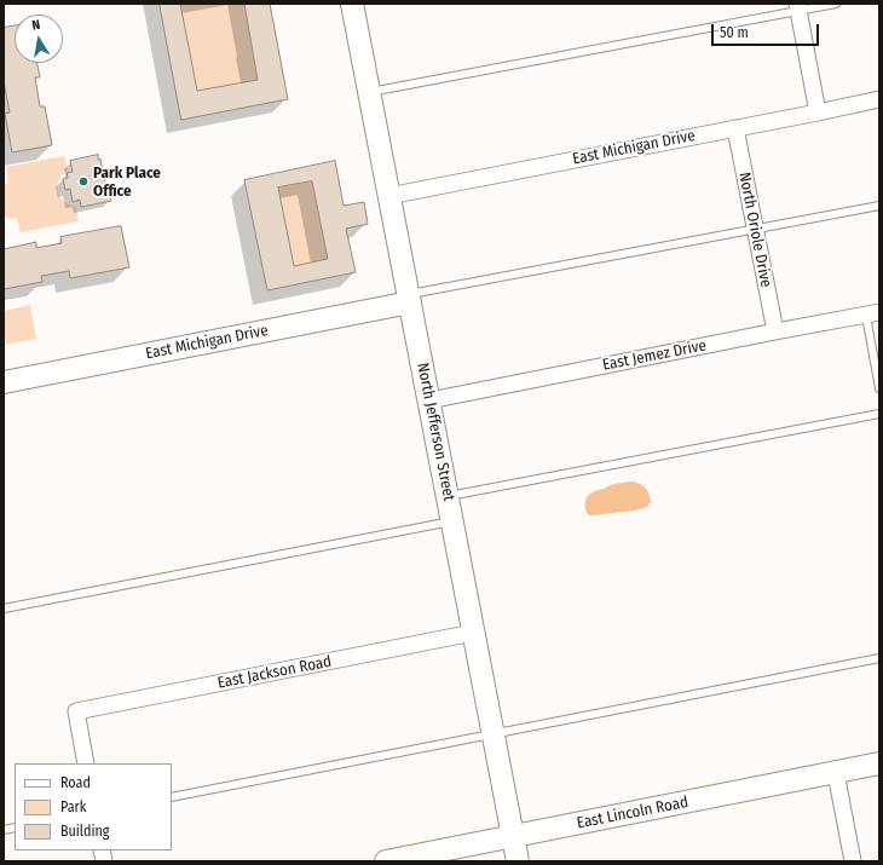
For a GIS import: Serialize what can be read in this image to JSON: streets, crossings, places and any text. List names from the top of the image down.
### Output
{
  "streets": {
    "street": [
      "East Michigan Drive",
      "North Oriole Drive",
      "East Jemez Drive",
      "North Jefferson Street",
      "East Jackson Road",
      "East Lincoln Road"
    ]
  },
  "crossings": [
    ["East Michigan Drive", "North Oriole Drive"],
    ["East Michigan Drive", "North Jefferson Street"],
    ["North Oriole Drive", "East Jemez Drive"],
    ["East Jemez Drive", "North Jefferson Street"],
    ["North Jefferson Street", "East Jackson Road"],
    ["North Jefferson Street", "East Lincoln Road"]
  ],
  "places": ["Park Place Office"],
  "legend": ["Road", "Park", "Building"],
  "scale_bar": "50 m",
  "north": "top"
}
